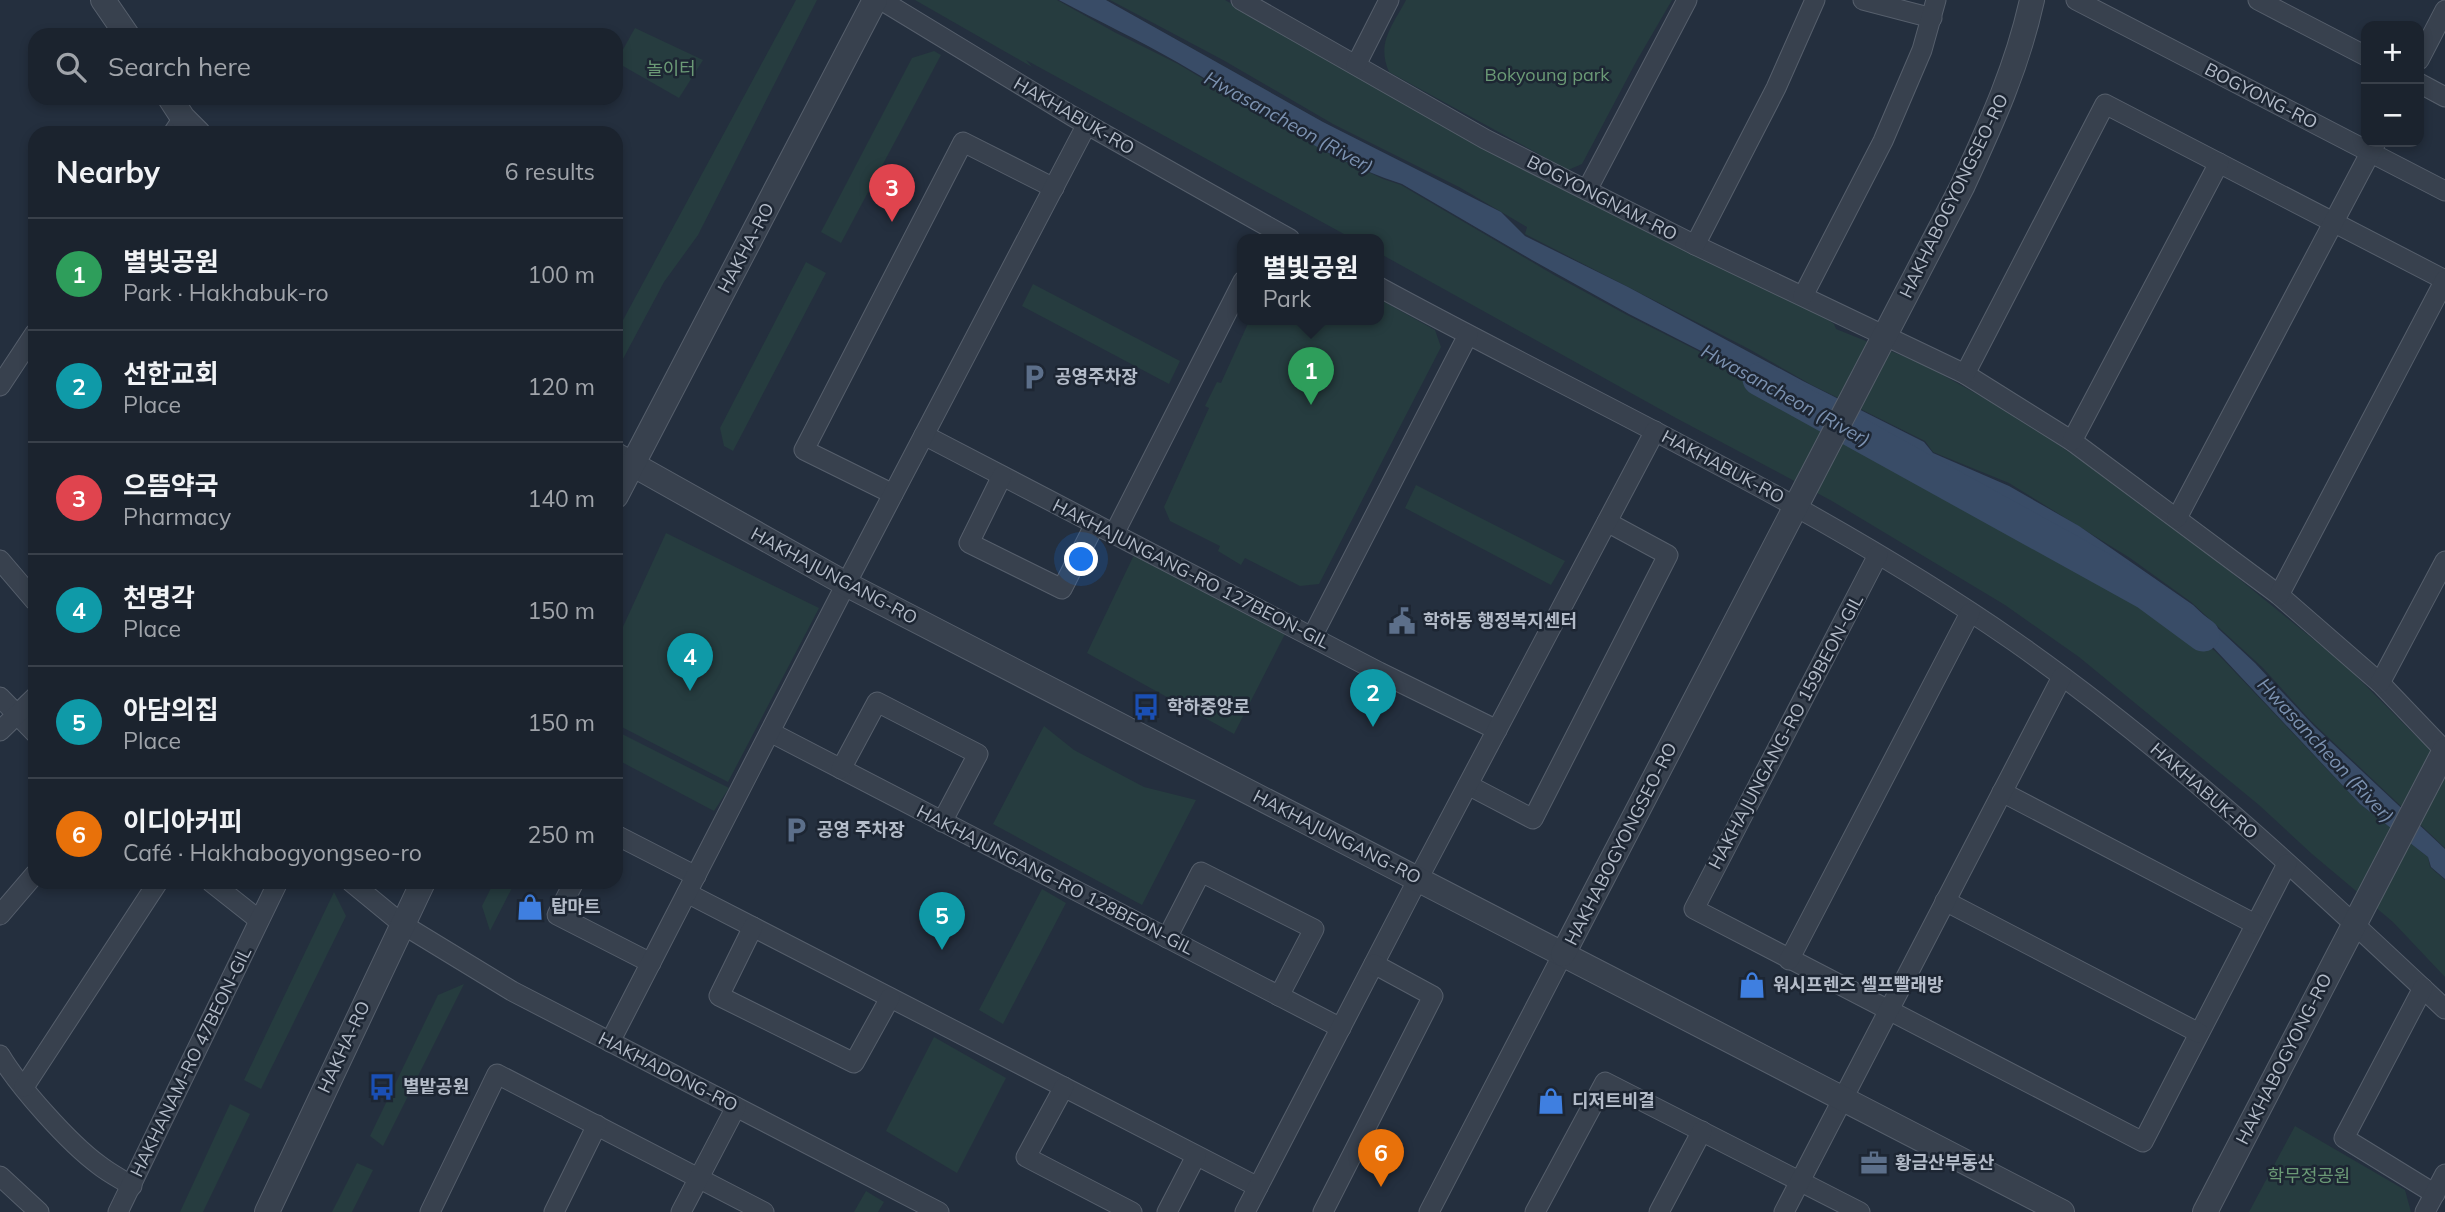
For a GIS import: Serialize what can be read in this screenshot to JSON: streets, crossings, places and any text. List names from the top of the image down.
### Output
{
  "streets": {
    "street": [
      "BOGYONG-RO",
      "HAKHABUK-RO",
      "HAKHABOGYONGSEO-RO",
      "BOGYONGNAM-RO",
      "HAKHA-RO",
      "HAKHAJUNGANG-RO 127BEON-GIL",
      "HAKHAJUNGANG-RO",
      "HAKHAJUNGANG-RO 159BEON-GIL",
      "HAKHAJUNGANG-RO 128BEON-GIL",
      "HAKHABOGYONG-RO",
      "HAKHANAM-RO 47BEON-GIL",
      "HAKHADONG-RO"
    ]
  },
  "crossings": [
    ["HAKHABUK-RO", "HAKHABOGYONGSEO-RO"],
    ["HAKHABUK-RO", "HAKHAJUNGANG-RO 159BEON-GIL"],
    ["HAKHABUK-RO", "HAKHABOGYONG-RO"],
    ["HAKHABOGYONGSEO-RO", "BOGYONGNAM-RO"],
    ["HAKHABOGYONGSEO-RO", "HAKHAJUNGANG-RO"],
    ["BOGYONGNAM-RO", "HAKHABOGYONG-RO"],
    ["HAKHA-RO", "HAKHAJUNGANG-RO"],
    ["HAKHA-RO", "HAKHADONG-RO"]
  ],
  "water": ["Hwasancheon (River)"],
  "parks": ["놀이터", "Bokyoung park", "학무정공원"],
  "places": {
    "parking": ["공영주차장", "공영 주차장"],
    "public building": ["학하동 행정복지센터"],
    "bus stop": ["학하중앙로", "별밭공원"],
    "shop": ["탑마트", "워시프렌즈 셀프빨래방", "디저트비결"],
    "office": ["황금산부동산"]
  },
  "page": {
    "map_buttons": ["+", "−"],
    "search": "Search here",
    "heading": ["Nearby", "6 results"],
    "pins": [
      "3",
      "1",
      "4",
      "2",
      "5",
      "6"
    ],
    "list": [
      {
        "mark": "1",
        "name": "별빛공원",
        "note": "Park · Hakhabuk-ro",
        "value": "100 m"
      },
      {
        "mark": "2",
        "name": "선한교회",
        "note": "Place",
        "value": "120 m"
      },
      {
        "mark": "3",
        "name": "으뜸약국",
        "note": "Pharmacy",
        "value": "140 m"
      },
      {
        "mark": "4",
        "name": "천명각",
        "note": "Place",
        "value": "150 m"
      },
      {
        "mark": "5",
        "name": "아담의집",
        "note": "Place",
        "value": "150 m"
      },
      {
        "mark": "6",
        "name": "이디아커피",
        "note": "Café · Hakhabogyongseo-ro",
        "value": "250 m"
      }
    ],
    "popup": ["별빛공원", "Park"]
  }
}
